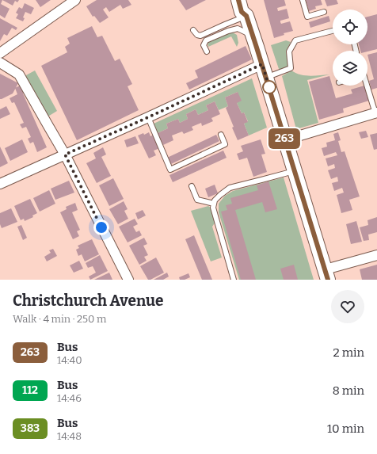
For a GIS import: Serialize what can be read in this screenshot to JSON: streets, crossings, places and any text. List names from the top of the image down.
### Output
{
  "lines": ["bus line 263"],
  "page": {
    "on_map": "263",
    "heading": ["Christchurch Avenue", "Walk · 4 min · 250 m"],
    "list": [
      {
        "mark": "263",
        "name": "Bus",
        "note": "14:40",
        "value": "2 min"
      },
      {
        "mark": "112",
        "name": "Bus",
        "note": "14:46",
        "value": "8 min"
      },
      {
        "mark": "383",
        "name": "Bus",
        "note": "14:48",
        "value": "10 min"
      }
    ]
  }
}
